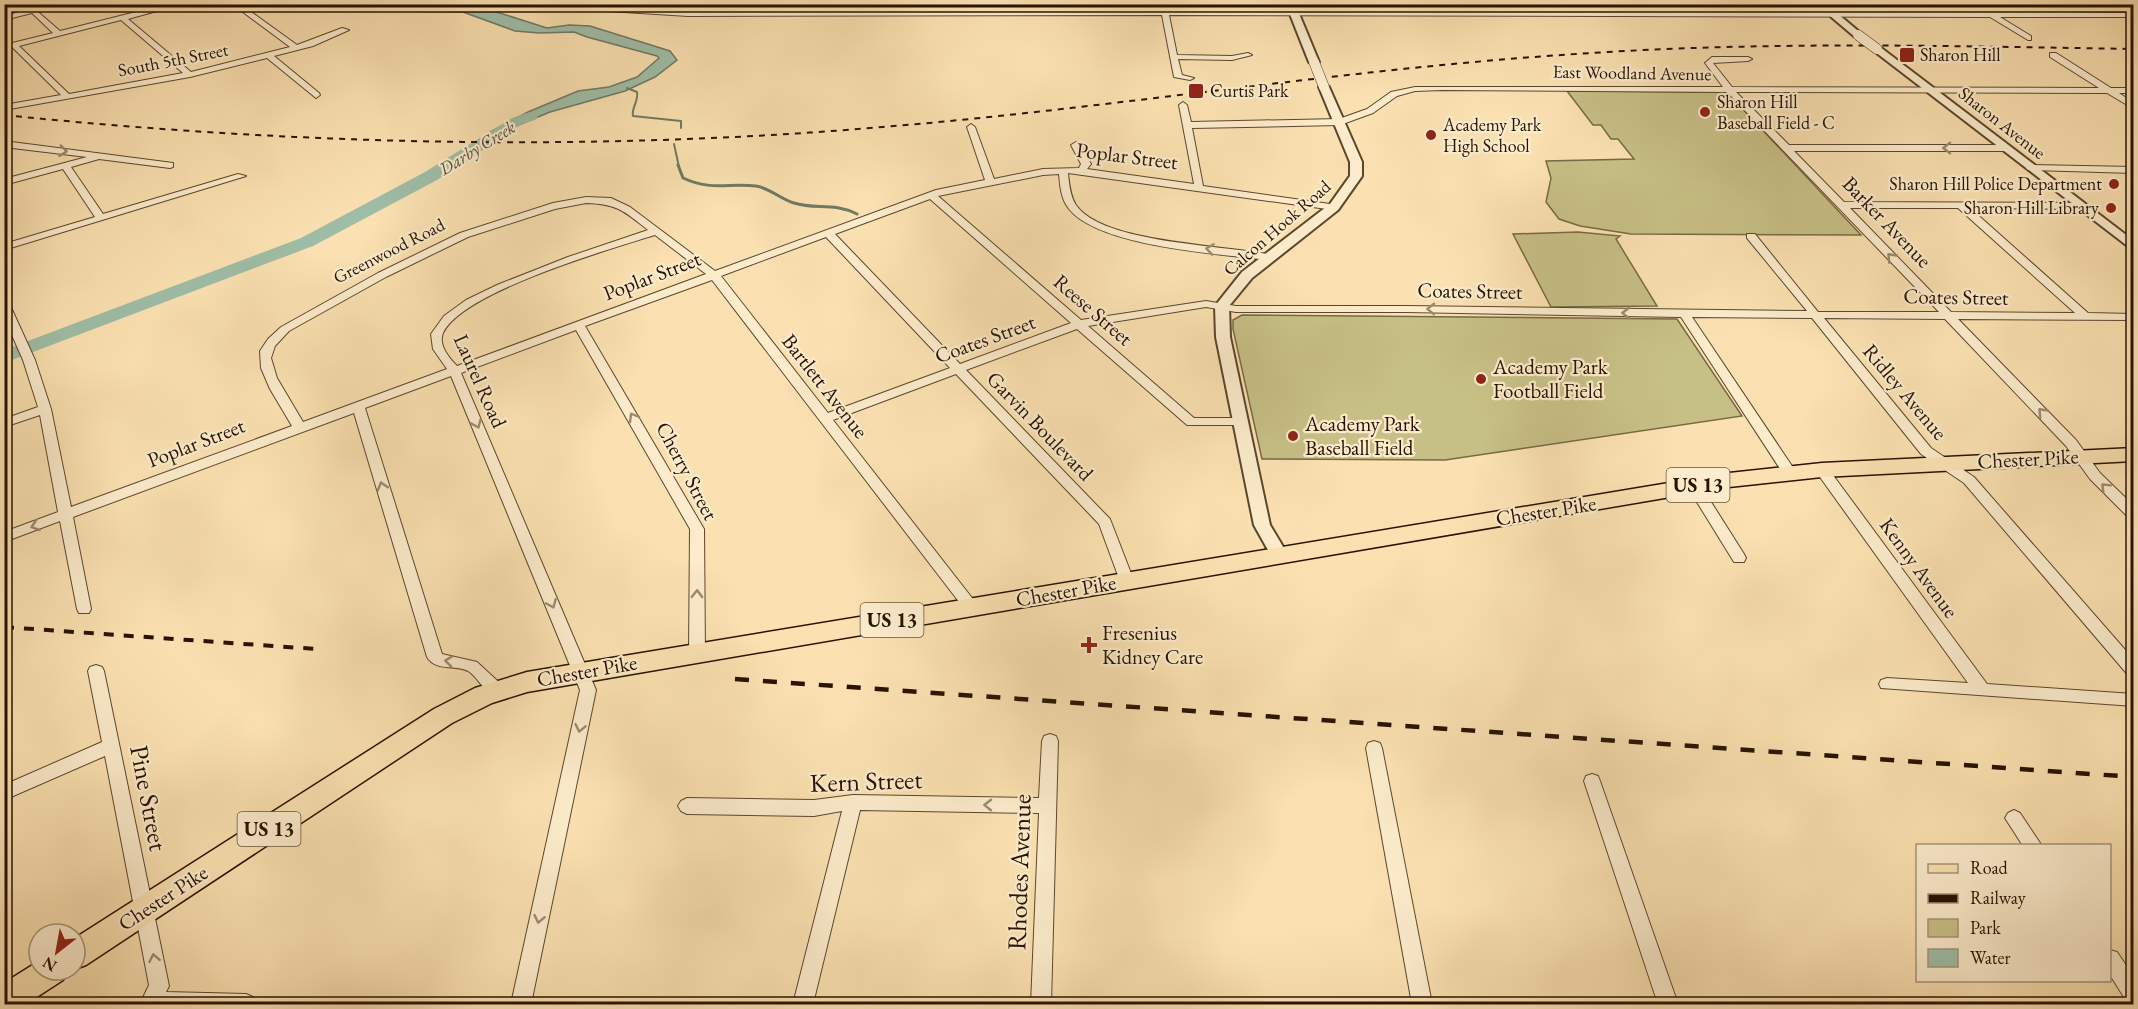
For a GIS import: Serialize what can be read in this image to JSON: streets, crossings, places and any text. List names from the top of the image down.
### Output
{
  "streets": {
    "main road": ["Chester Pike", "US 13"],
    "street": [
      "South 5th Street",
      "East Woodland Avenue",
      "Sharon Avenue",
      "Poplar Street",
      "Barker Avenue",
      "Calcon Hook Road",
      "Greenwood Road",
      "Coates Street",
      "Reese Street",
      "Laurel Road",
      "Bartlett Avenue",
      "Ridley Avenue",
      "Garvin Boulevard",
      "Cherry Street",
      "Kenny Avenue",
      "Kern Street",
      "Pine Street",
      "Rhodes Avenue"
    ]
  },
  "crossings": [
    ["East Woodland Avenue", "Sharon Avenue"],
    ["East Woodland Avenue", "Barker Avenue"],
    ["East Woodland Avenue", "Calcon Hook Road"],
    ["Poplar Street", "Calcon Hook Road"],
    ["Poplar Street", "Greenwood Road"],
    ["Poplar Street", "Reese Street"],
    ["Poplar Street", "Laurel Road"],
    ["Poplar Street", "Bartlett Avenue"],
    ["Poplar Street", "Garvin Boulevard"],
    ["Poplar Street", "Cherry Street"],
    ["Barker Avenue", "Coates Street"],
    ["Barker Avenue", "Chester Pike"],
    ["Calcon Hook Road", "Coates Street"],
    ["Calcon Hook Road", "Reese Street"],
    ["Calcon Hook Road", "Chester Pike"],
    ["Greenwood Road", "Bartlett Avenue"],
    ["Coates Street", "Reese Street"],
    ["Coates Street", "Bartlett Avenue"],
    ["Coates Street", "Ridley Avenue"],
    ["Coates Street", "Garvin Boulevard"],
    ["Laurel Road", "Bartlett Avenue"],
    ["Laurel Road", "Chester Pike"],
    ["Bartlett Avenue", "Chester Pike"],
    ["Ridley Avenue", "Chester Pike"],
    ["Garvin Boulevard", "Chester Pike"],
    ["Chester Pike", "Cherry Street"],
    ["Chester Pike", "Kenny Avenue"],
    ["Chester Pike", "Pine Street"],
    ["Kern Street", "Rhodes Avenue"]
  ],
  "one_way": ["Cherry Street", "Kern Street"],
  "water": ["Darby Creek"],
  "places": {
    "transit": ["Sharon Hill", "Curtis Park"],
    "other": [
      "Sharon Hill Baseball Field - C",
      "Academy Park High School",
      "Sharon Hill Police Department",
      "Sharon Hill Library",
      "Academy Park Football Field",
      "Academy Park Baseball Field"
    ],
    "health": ["Fresenius Kidney Care"]
  },
  "legend": [
    "Road",
    "Railway",
    "Park",
    "Water"
  ],
  "north": "bottom left"
}
